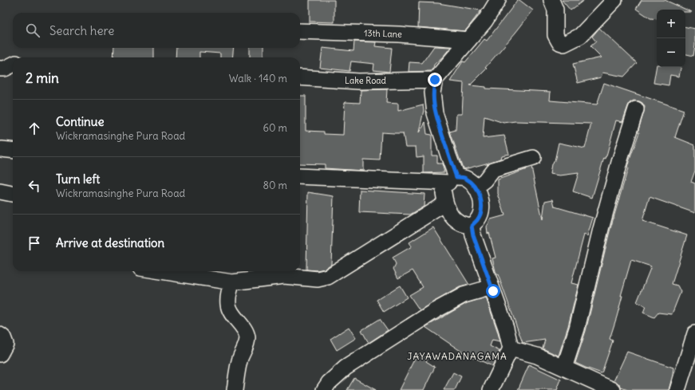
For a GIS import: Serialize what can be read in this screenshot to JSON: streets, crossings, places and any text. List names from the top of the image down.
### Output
{
  "streets": {
    "street": ["13th Lane", "Lake Road"]
  },
  "districts": ["JAYAWADANAGAMA"],
  "page": {
    "map_buttons": ["+", "−"],
    "search": "Search here",
    "heading": ["2 min", "Walk · 140 m"],
    "list": [
      ["Continue", "Wickramasinghe Pura Road", "60 m"],
      ["Turn left", "Wickramasinghe Pura Road", "80 m"],
      "Arrive at destination"
    ]
  }
}
